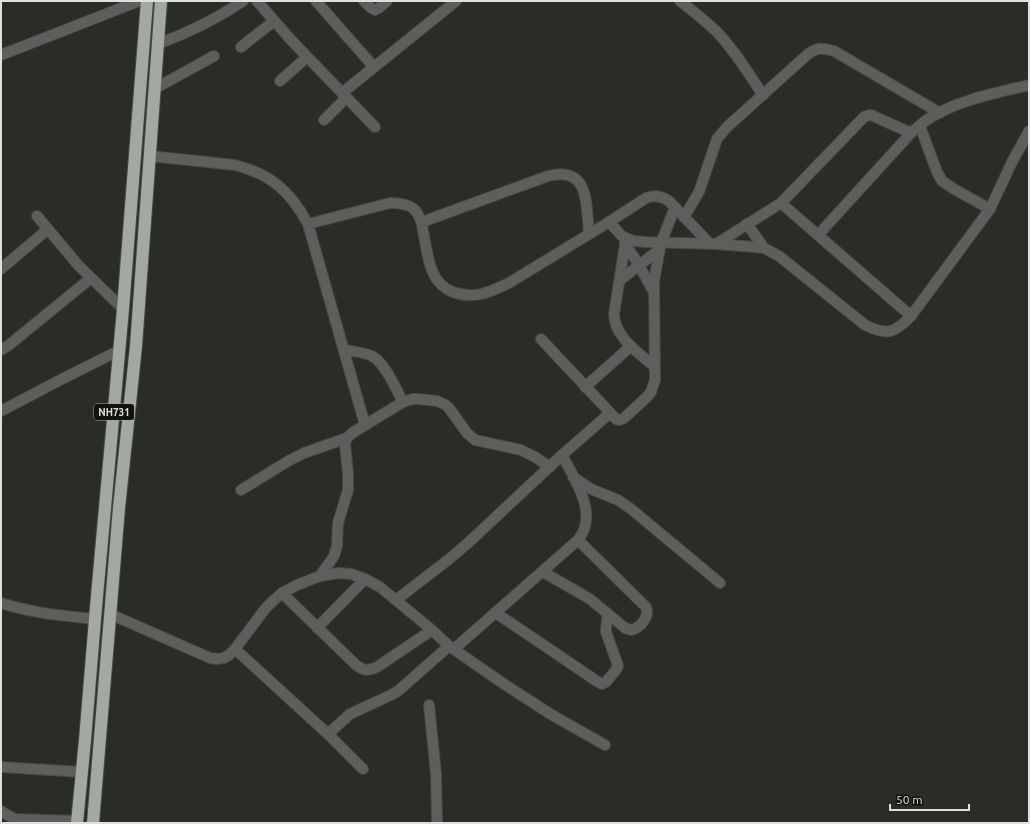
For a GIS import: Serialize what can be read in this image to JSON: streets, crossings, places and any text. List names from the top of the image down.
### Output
{
  "streets": {
    "highway": ["NH731"]
  },
  "scale_bar": "50 m"
}
